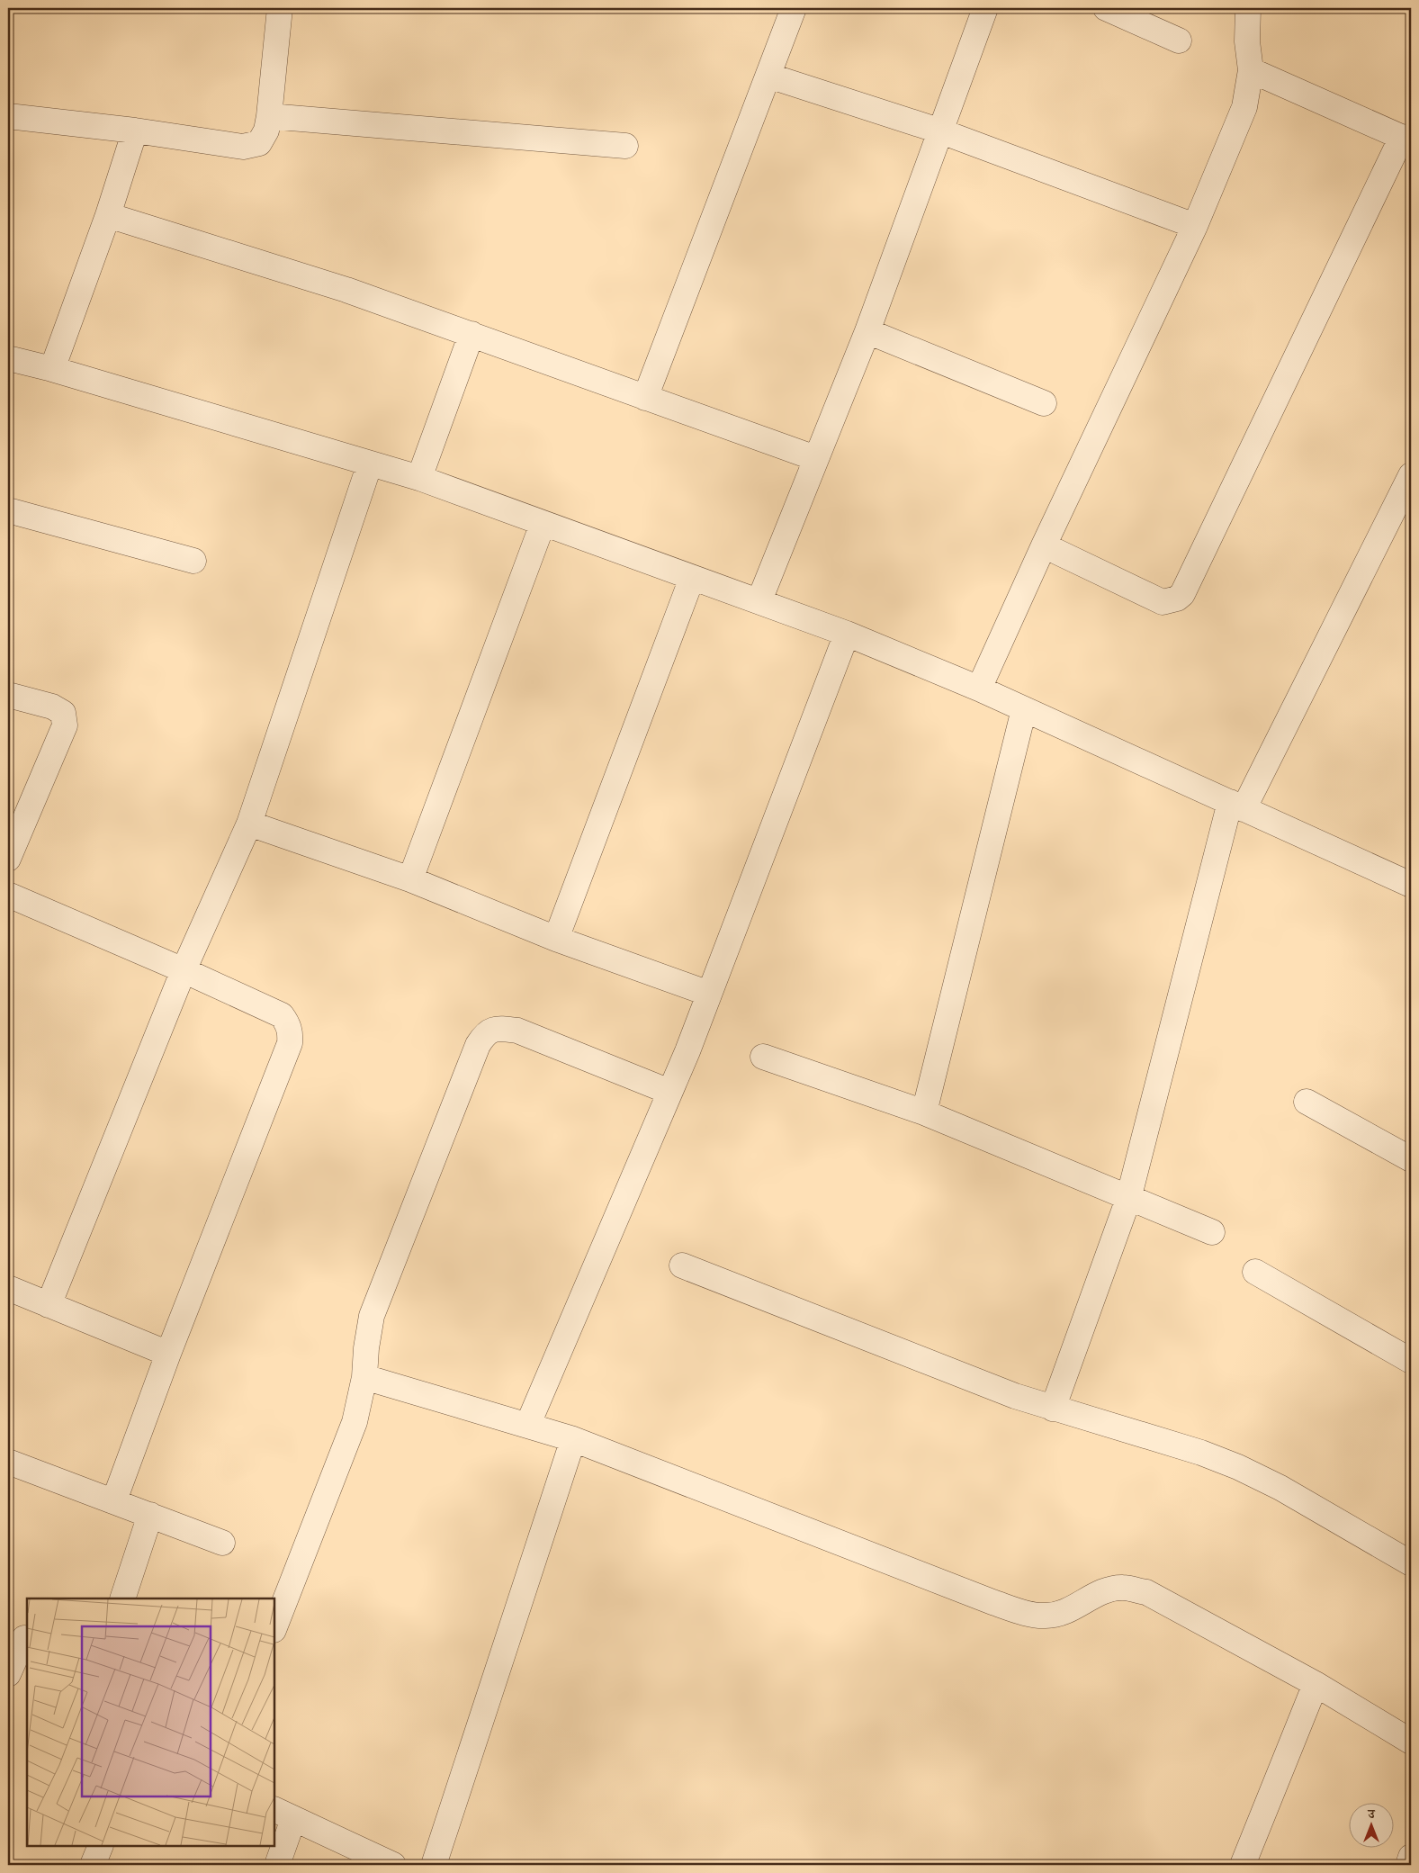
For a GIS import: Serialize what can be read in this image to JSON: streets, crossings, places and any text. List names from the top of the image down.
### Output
{
  "north": "top"
}
